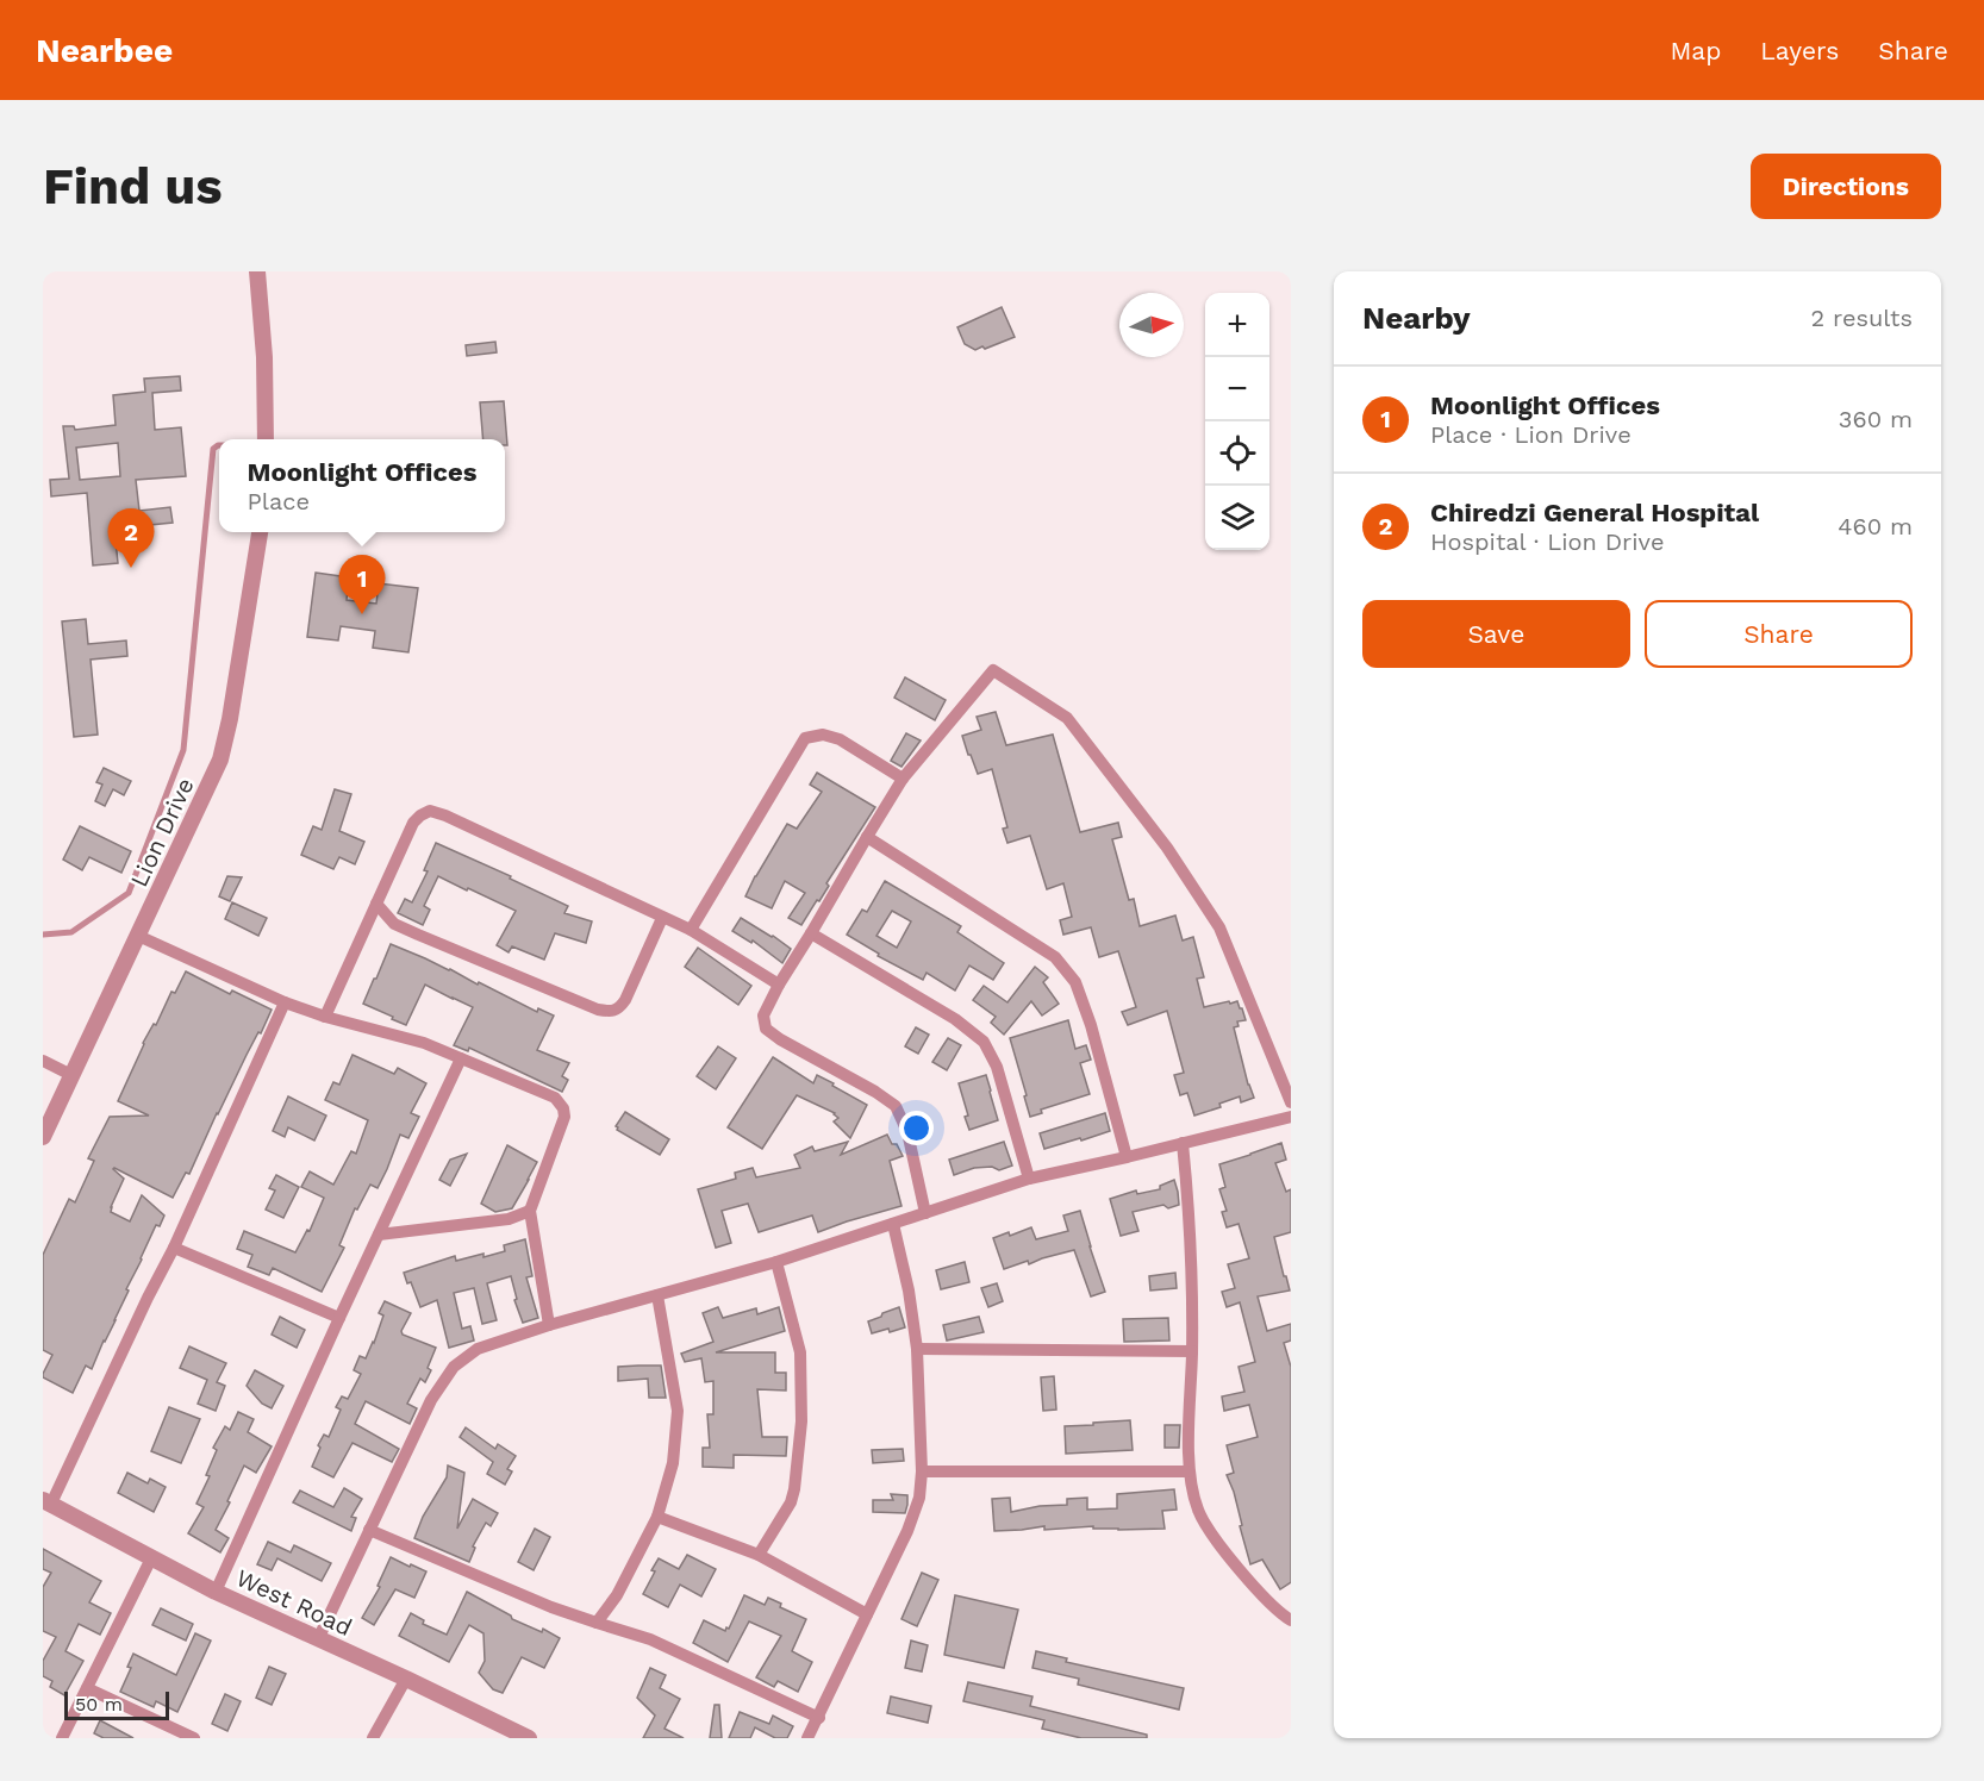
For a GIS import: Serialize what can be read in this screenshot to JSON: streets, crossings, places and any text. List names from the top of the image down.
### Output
{
  "streets": {
    "street": ["Lion Drive", "West Road"]
  },
  "scale_bar": "50 m",
  "north": "right",
  "page": {
    "header": "Nearbee",
    "nav": ["Map", "Layers", "Share"],
    "buttons": [
      "Directions",
      ["Save", "Share"]
    ],
    "title": "Find us",
    "heading": ["Nearby", "2 results"],
    "map_buttons": ["+", "−"],
    "list": [
      {
        "mark": "1",
        "name": "Moonlight Offices",
        "note": "Place · Lion Drive",
        "value": "360 m"
      },
      {
        "mark": "2",
        "name": "Chiredzi General Hospital",
        "note": "Hospital · Lion Drive",
        "value": "460 m"
      }
    ],
    "popup": ["Moonlight Offices", "Place"],
    "pins": ["2", "1"],
    "scale": "50 m"
  }
}
